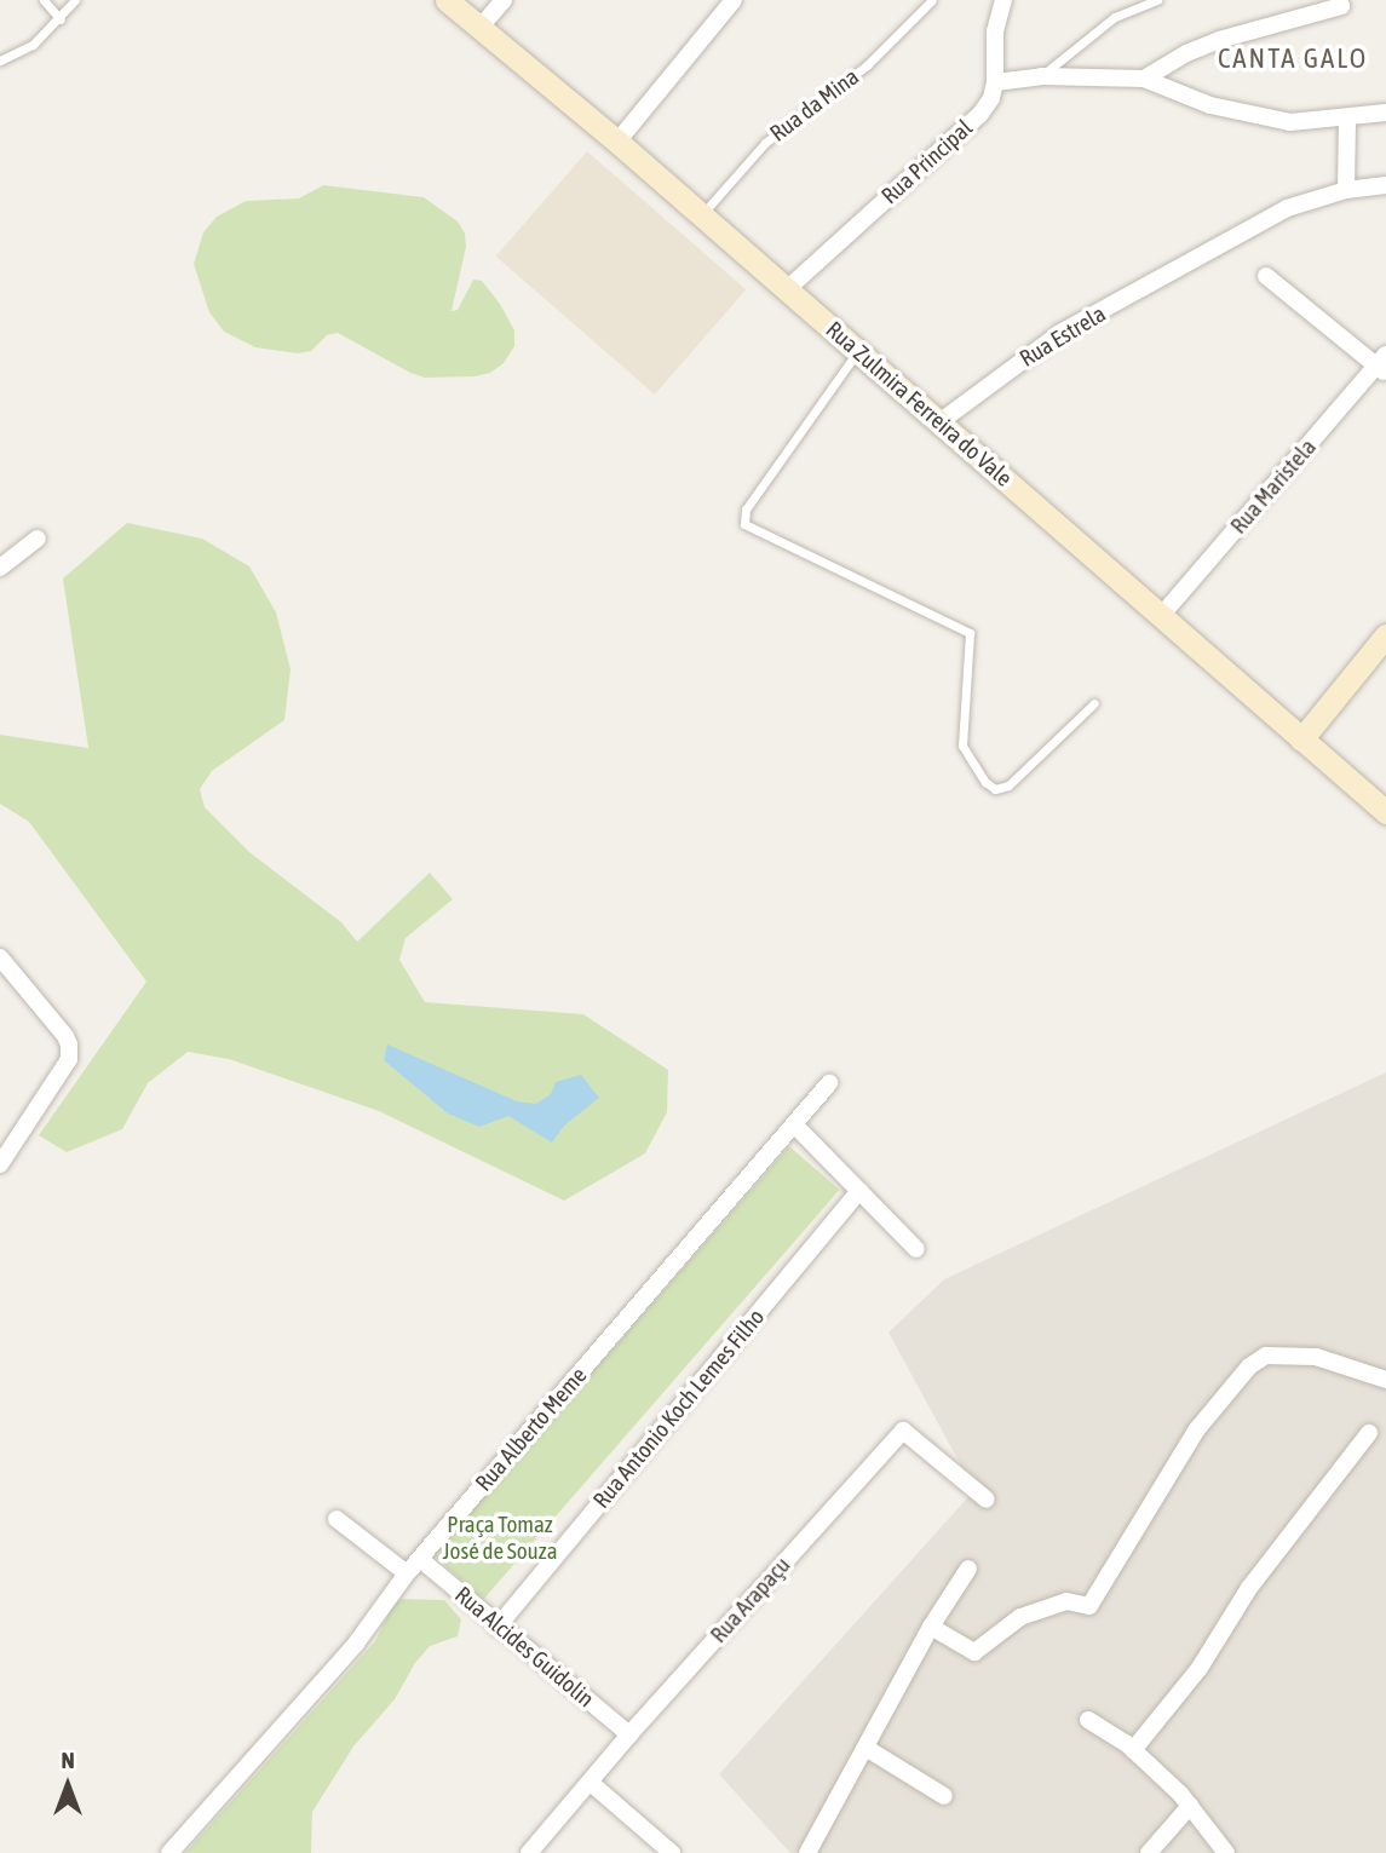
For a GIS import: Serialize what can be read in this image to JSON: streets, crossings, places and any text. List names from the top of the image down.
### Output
{
  "streets": {
    "street": [
      "Rua Principal",
      "Rua Estrela",
      "Rua Zulmira Ferreira do Vale",
      "Rua Maristela",
      "Rua Antonio Koch Lemes Filho",
      "Rua Alberto Meme",
      "Rua Arapaçu",
      "Rua Alcides Guidolin"
    ],
    "lane": ["Rua da Mina"]
  },
  "crossings": [
    ["Rua da Mina", "Rua Zulmira Ferreira do Vale"],
    ["Rua Principal", "Rua Zulmira Ferreira do Vale"],
    ["Rua Estrela", "Rua Zulmira Ferreira do Vale"],
    ["Rua Zulmira Ferreira do Vale", "Rua Maristela"],
    ["Rua Antonio Koch Lemes Filho", "Rua Alcides Guidolin"],
    ["Rua Alberto Meme", "Rua Alcides Guidolin"],
    ["Rua Arapaçu", "Rua Alcides Guidolin"]
  ],
  "districts": ["CANTA GALO"],
  "parks": ["Praça Tomaz José de Souza"],
  "north": "top"
}
